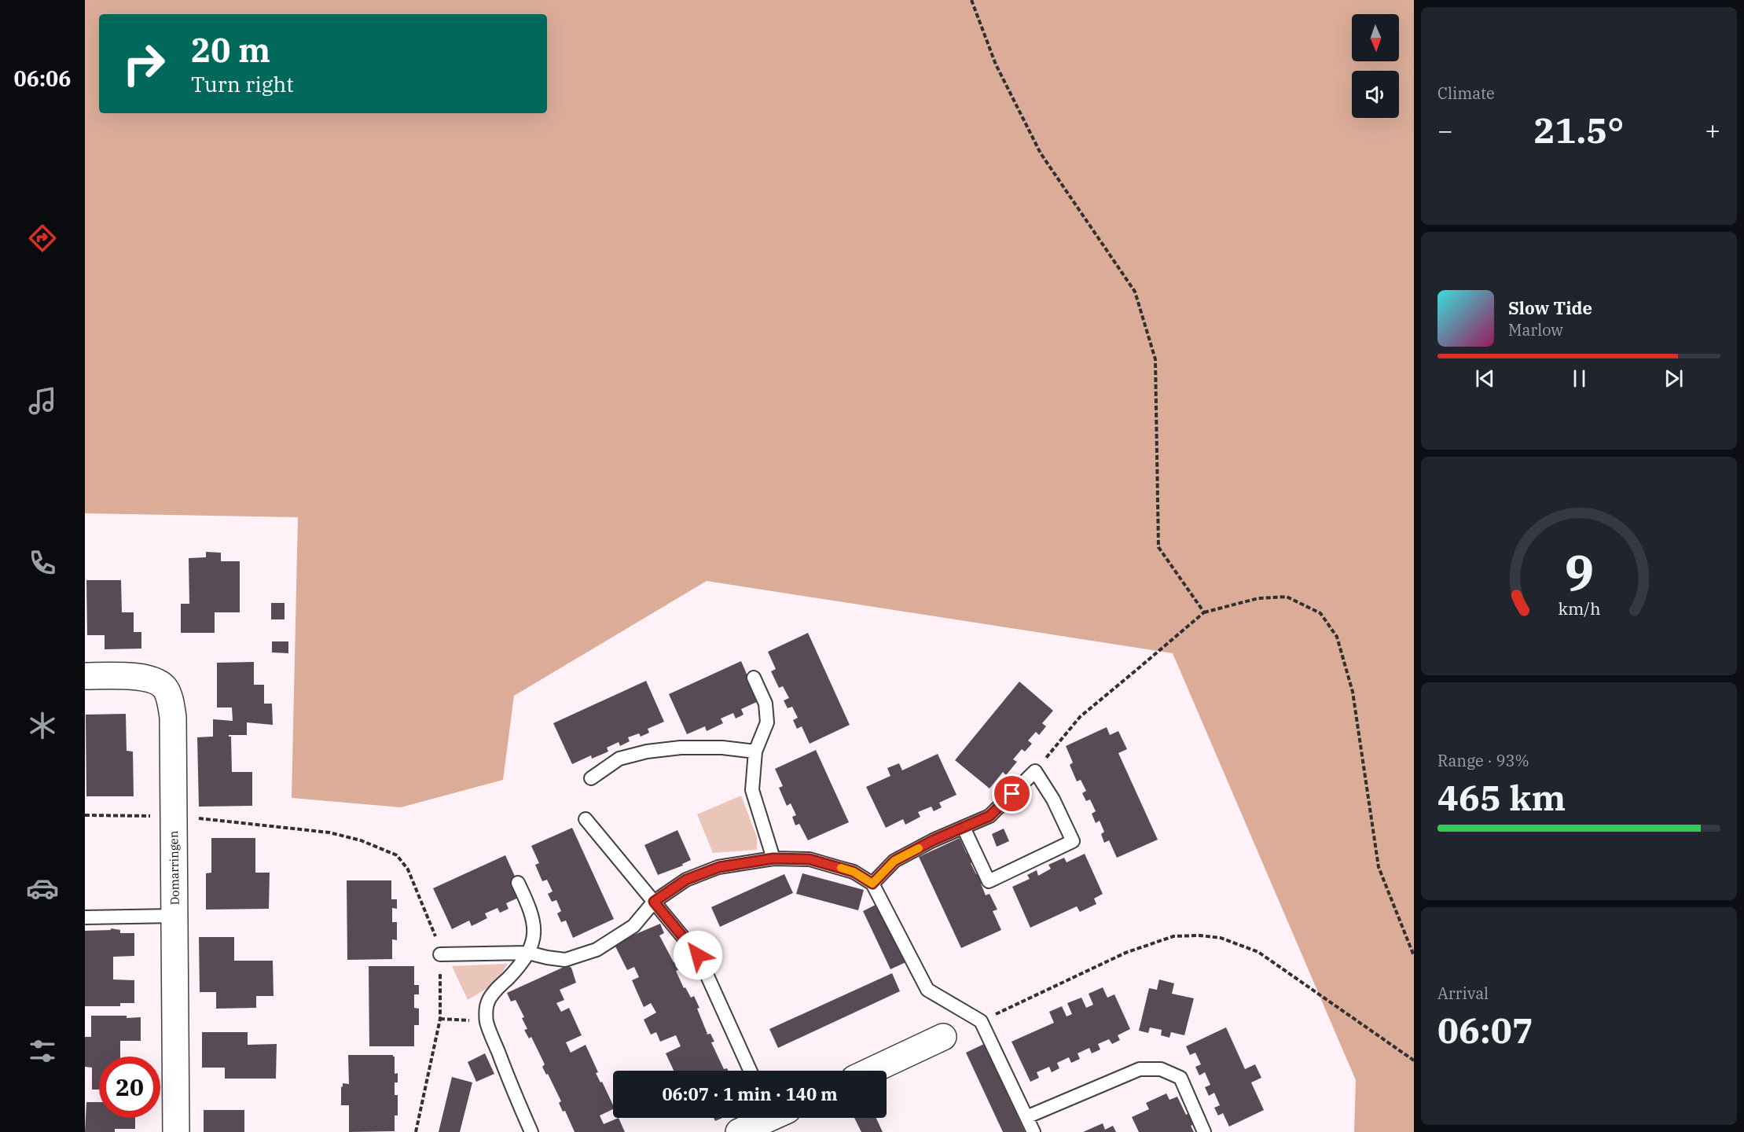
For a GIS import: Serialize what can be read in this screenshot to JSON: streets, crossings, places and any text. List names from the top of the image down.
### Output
{
  "streets": {
    "street": ["Domarringen"]
  },
  "north": "bottom",
  "page": {
    "tabs": "06:06",
    "tile": [
      "Climate",
      ["Range · 93%", "465 km"],
      ["Arrival", "06:07"]
    ],
    "turn": ["20 m", "Turn right"],
    "heat": ["−", "21.5°", "+"],
    "song": ["Slow Tide", "Marlow"],
    "limit": "20",
    "trip": "06:07 · 1 min · 140 m",
    "gauge": ["9", "km/h"]
  }
}
